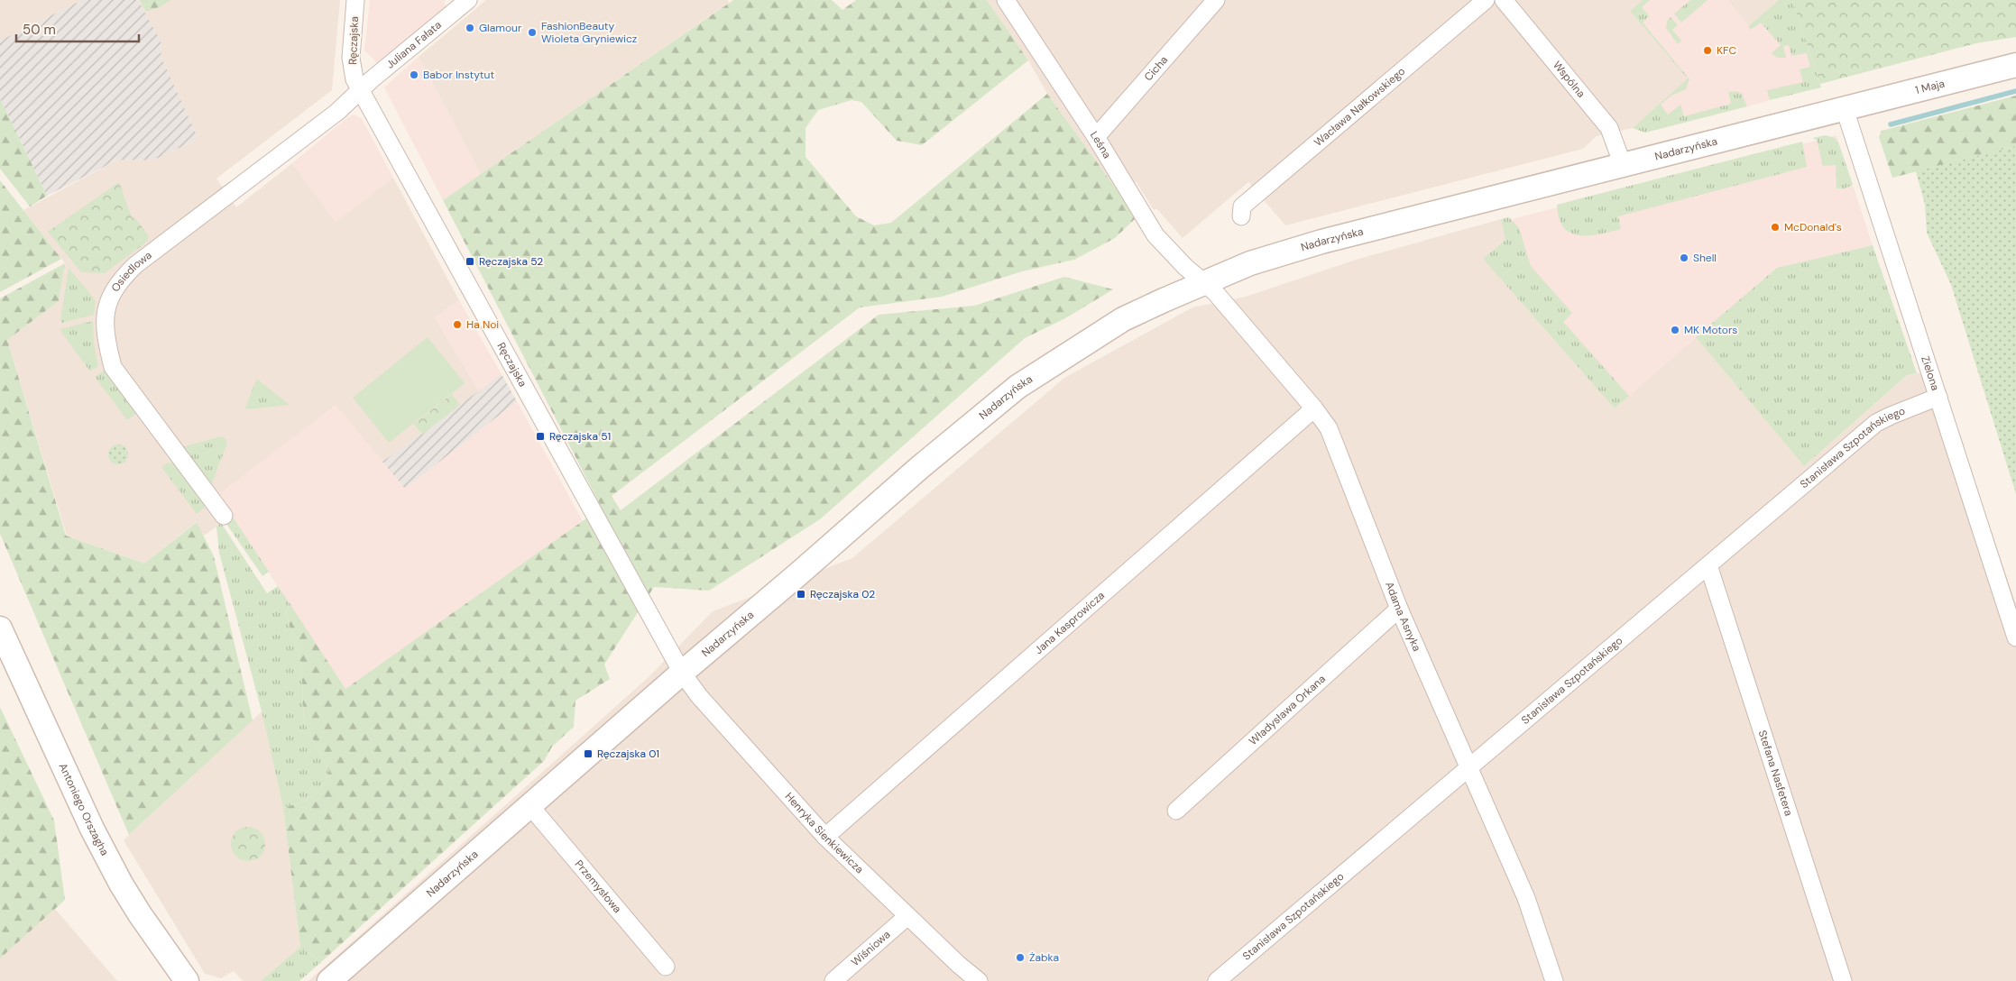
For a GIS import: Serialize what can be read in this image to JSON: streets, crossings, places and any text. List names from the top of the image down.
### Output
{
  "streets": {
    "main road": ["1 Maja", "Nadarzyńska", "Antoniego Orszagha"],
    "street": [
      "Ręczajska",
      "Juliana Fałata",
      "Cicha",
      "Wspólna",
      "Wacława Nałkowskiego",
      "Leśna",
      "Osiedlowa",
      "Zielona",
      "Stanisława Szpotańskiego",
      "Adama Asnyka",
      "Jana Kasprowicza",
      "Władysława Orkana",
      "Stefana Nasfetera",
      "Henryka Sienkiewicza",
      "Przemysłowa",
      "Wiśniowa"
    ]
  },
  "crossings": [
    ["Ręczajska", "Juliana Fałata"],
    ["Ręczajska", "Nadarzyńska"],
    ["Ręczajska", "Osiedlowa"],
    ["Ręczajska", "Henryka Sienkiewicza"],
    ["Juliana Fałata", "Osiedlowa"],
    ["Cicha", "Leśna"],
    ["Wspólna", "Nadarzyńska"],
    ["1 Maja", "Nadarzyńska"],
    ["1 Maja", "Zielona"],
    ["Leśna", "Nadarzyńska"],
    ["Leśna", "Adama Asnyka"],
    ["Nadarzyńska", "Zielona"],
    ["Nadarzyńska", "Adama Asnyka"],
    ["Nadarzyńska", "Henryka Sienkiewicza"],
    ["Nadarzyńska", "Przemysłowa"],
    ["Zielona", "Stanisława Szpotańskiego"],
    ["Stanisława Szpotańskiego", "Adama Asnyka"],
    ["Stanisława Szpotańskiego", "Stefana Nasfetera"],
    ["Adama Asnyka", "Jana Kasprowicza"],
    ["Adama Asnyka", "Władysława Orkana"],
    ["Jana Kasprowicza", "Henryka Sienkiewicza"],
    ["Henryka Sienkiewicza", "Wiśniowa"]
  ],
  "places": {
    "other": [
      "Glamour",
      "FashionBeauty Wioleta Gryniewicz",
      "KFC",
      "Babor Instytut",
      "McDonald's",
      "Shell",
      "Ha Noi",
      "MK Motors",
      "Żabka"
    ],
    "transit": [
      "Ręczajska 52",
      "Ręczajska 51",
      "Ręczajska 02",
      "Ręczajska 01"
    ]
  },
  "scale_bar": "50 m"
}
